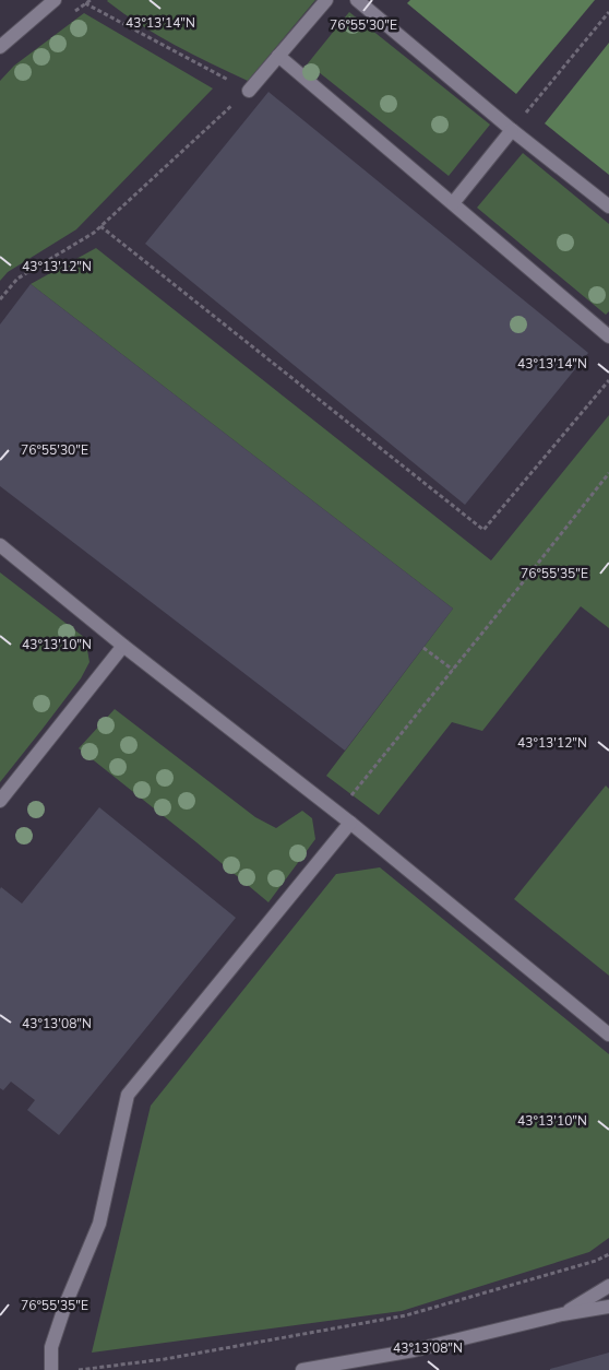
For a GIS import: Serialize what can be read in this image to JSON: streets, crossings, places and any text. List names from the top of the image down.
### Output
{
  "coordinates": [
    "43°13'14\"N",
    "76°55'30\"E",
    "43°13'12\"N",
    "76°55'35\"E",
    "43°13'10\"N",
    "43°13'08\"N"
  ]
}
